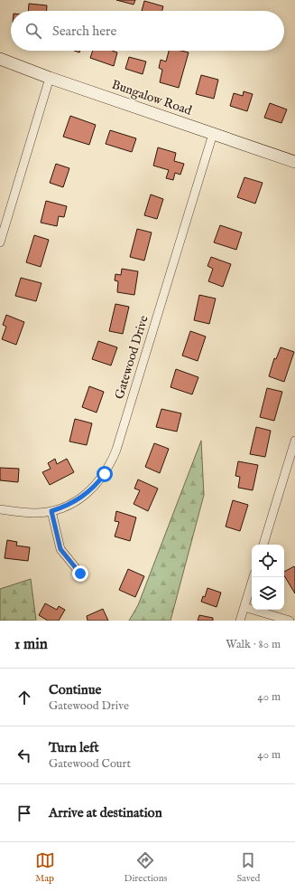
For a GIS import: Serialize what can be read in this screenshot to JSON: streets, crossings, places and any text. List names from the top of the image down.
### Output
{
  "streets": {
    "street": ["Bungalow Road", "Gatewood Drive"]
  },
  "crossings": [
    ["Bungalow Road", "Gatewood Drive"]
  ],
  "page": {
    "search": "Search here",
    "heading": ["1 min", "Walk · 80 m"],
    "list": [
      ["Continue", "Gatewood Drive", "40 m"],
      ["Turn left", "Gatewood Court", "40 m"],
      "Arrive at destination"
    ],
    "nav": ["Map", "Directions", "Saved"]
  }
}
